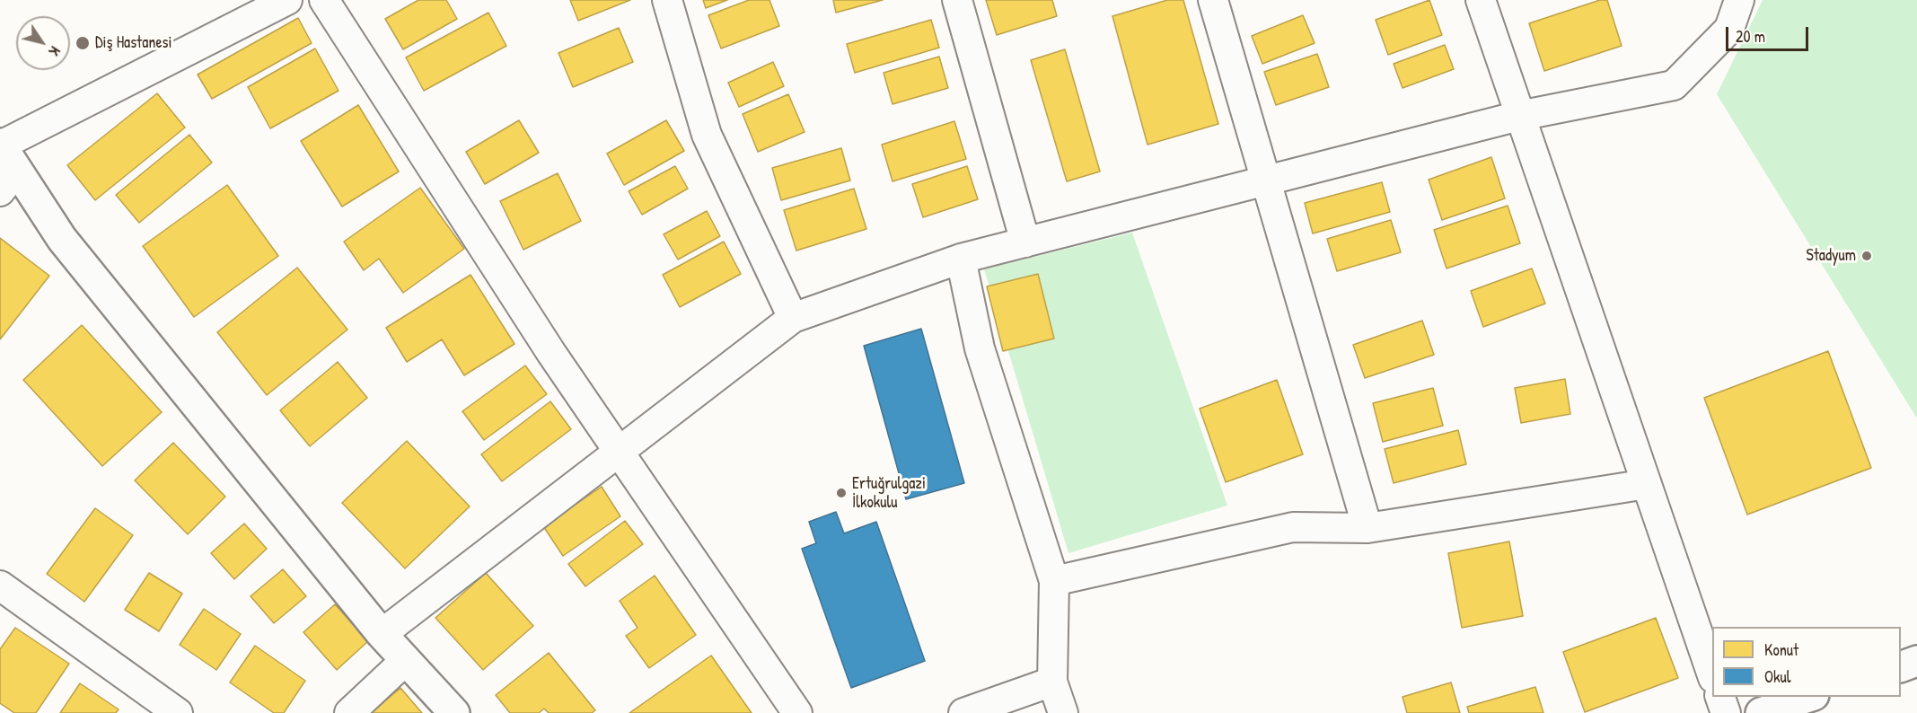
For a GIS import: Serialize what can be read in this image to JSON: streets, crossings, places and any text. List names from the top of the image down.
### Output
{
  "places": ["Diş Hastanesi", "Stadyum", "Ertuğrulgazi İlkokulu"],
  "legend": ["Konut", "Okul"],
  "scale_bar": "20 m",
  "north": "bottom right"
}
